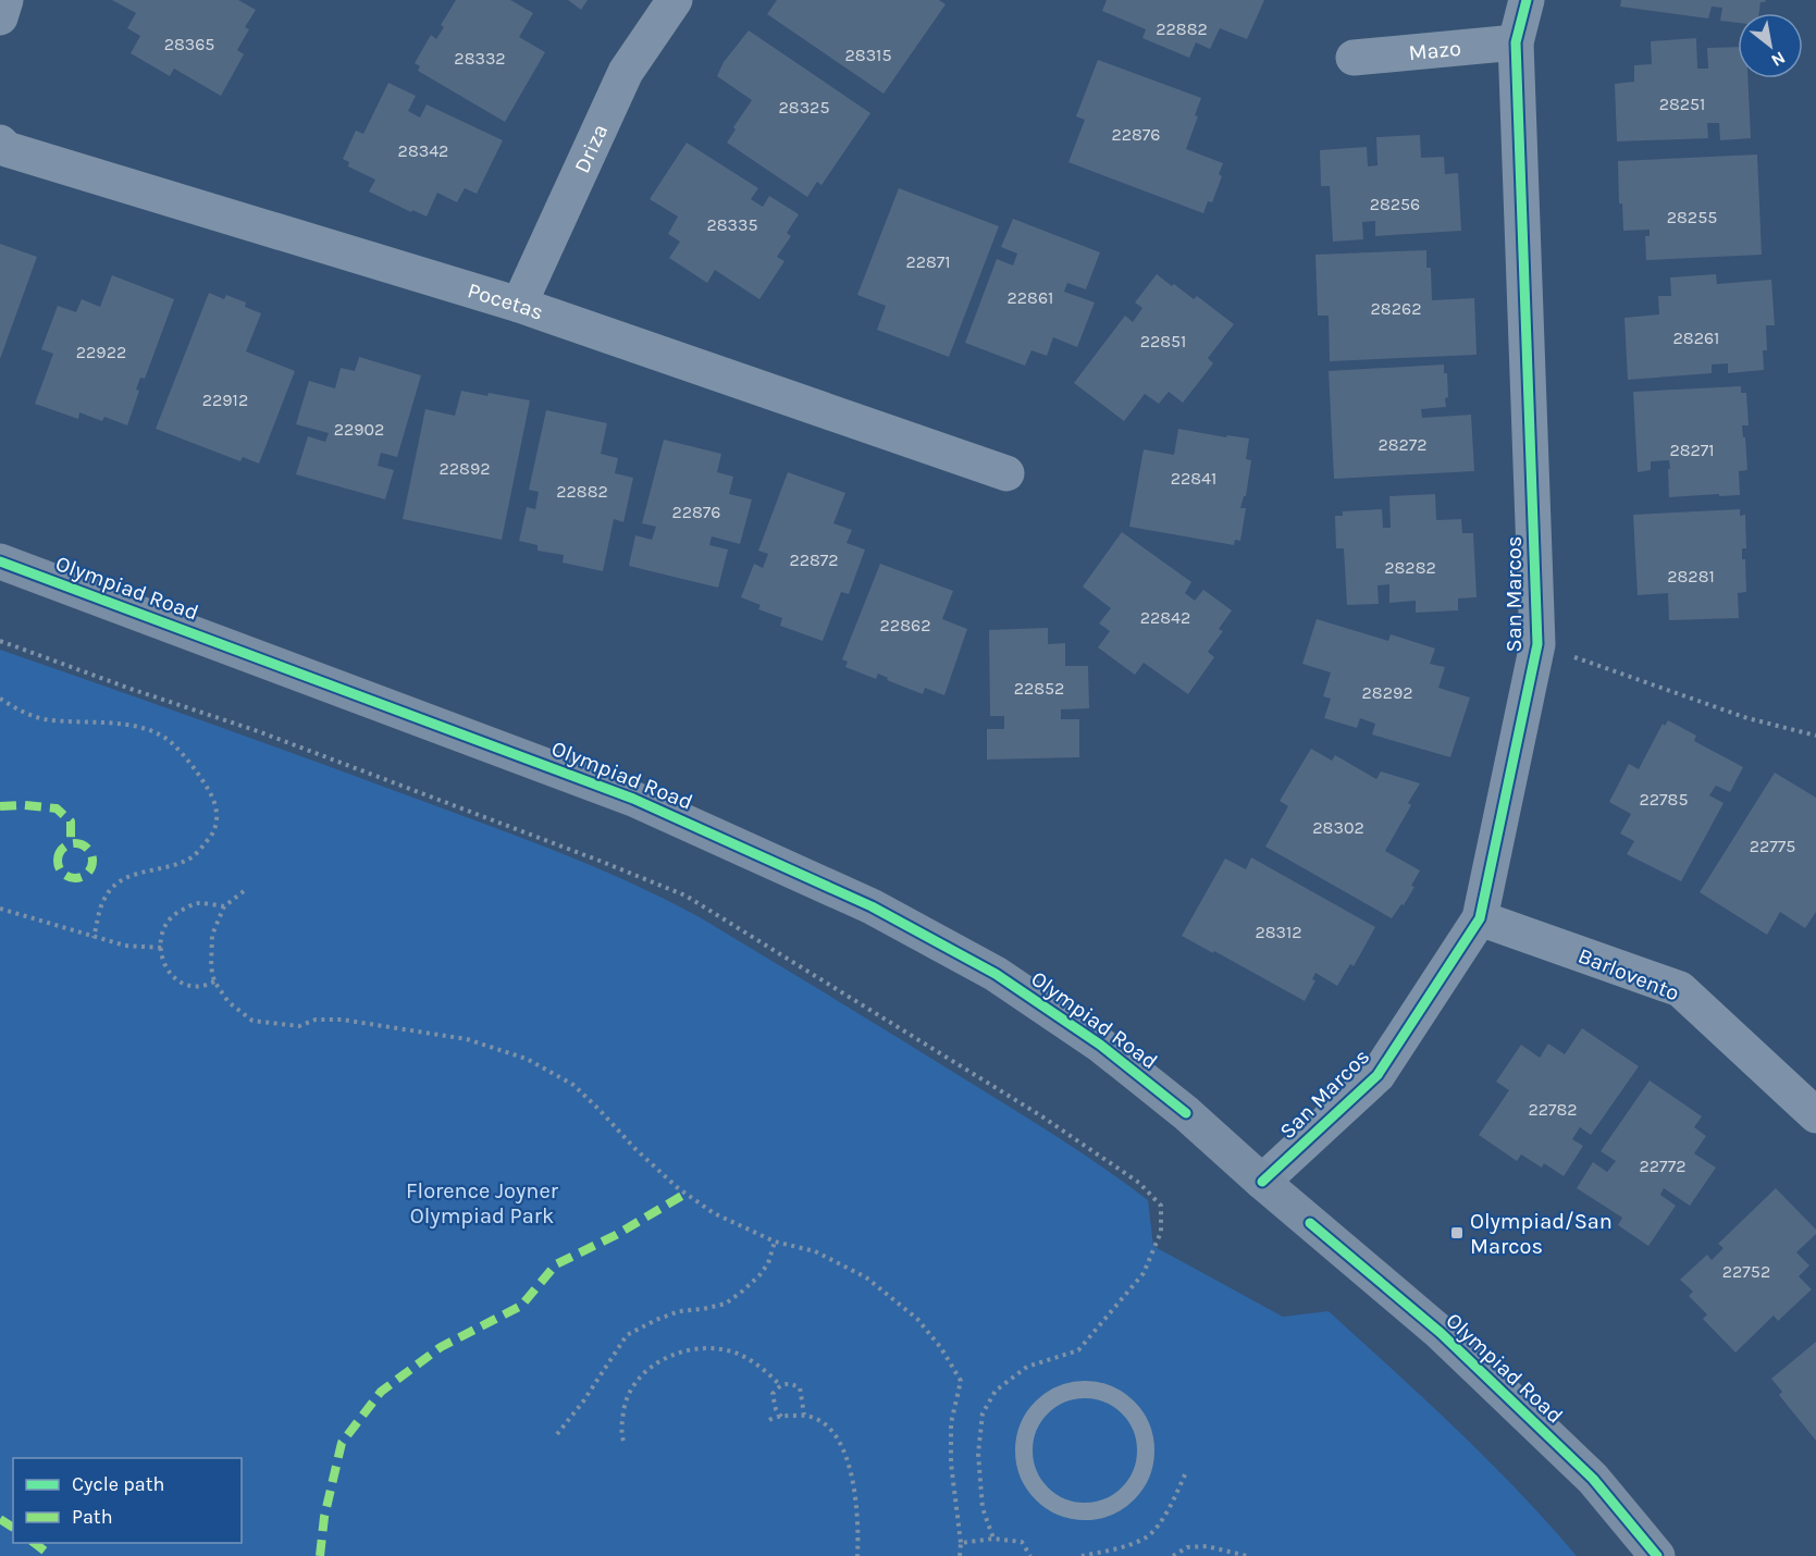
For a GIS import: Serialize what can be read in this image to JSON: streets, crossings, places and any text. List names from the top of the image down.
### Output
{
  "streets": {
    "main road": ["Olympiad Road"],
    "street": [
      "Mazo",
      "Driza",
      "Pocetas",
      "San Marcos",
      "Barlovento"
    ]
  },
  "crossings": [
    ["Mazo", "San Marcos"],
    ["Driza", "Pocetas"],
    ["Olympiad Road", "San Marcos"],
    ["San Marcos", "Barlovento"]
  ],
  "parks": ["Florence Joyner Olympiad Park"],
  "places": {
    "transit": ["Olympiad/San Marcos"]
  },
  "house_numbers": [
    "22882",
    "28365",
    "28315",
    "28332",
    "28251",
    "28325",
    "22876",
    "28342",
    "28256",
    "28255",
    "28335",
    "22871",
    "22861",
    "28262",
    "28261",
    "22851",
    "22922",
    "22912",
    "22902",
    "28272",
    "28271",
    "22892",
    "22841",
    "22882",
    "22876",
    "22872",
    "28282",
    "28281",
    "22842",
    "22862",
    "22852",
    "28292",
    "22785",
    "28302",
    "22775",
    "28312",
    "22782",
    "22772",
    "22752"
  ],
  "legend": ["Cycle path", "Path"],
  "north": "bottom right"
}
